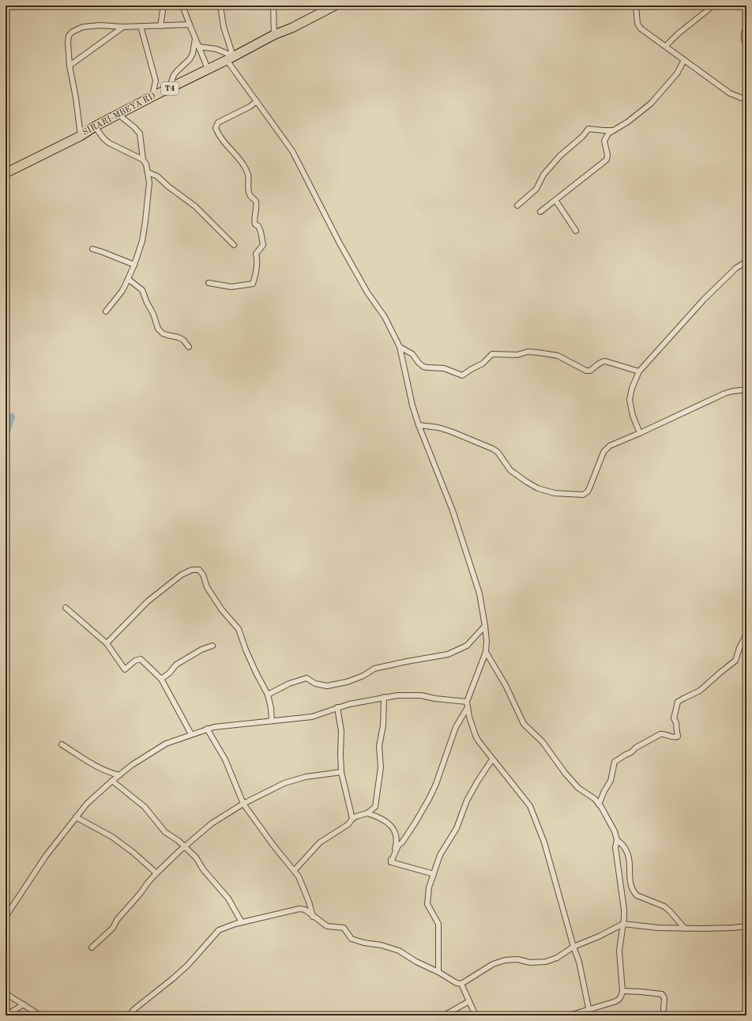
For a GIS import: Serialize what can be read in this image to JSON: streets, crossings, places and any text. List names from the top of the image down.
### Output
{
  "streets": {
    "highway": ["T4", "SIRARI-MBEYA RD"]
  }
}
